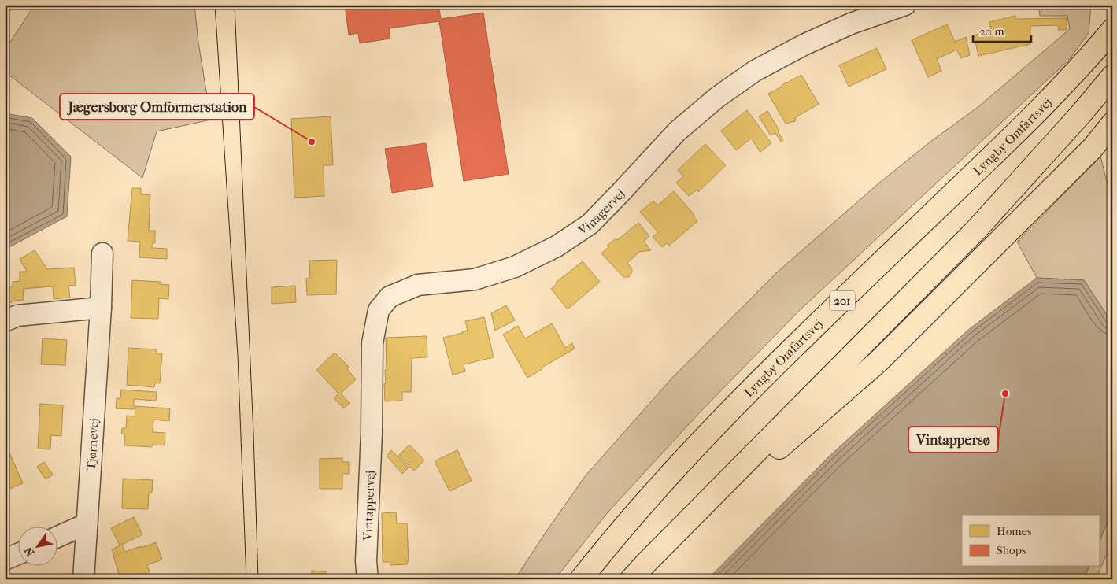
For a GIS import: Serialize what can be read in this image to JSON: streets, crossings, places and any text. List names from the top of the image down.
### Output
{
  "streets": {
    "highway": ["Lyngby Omfartsvej", "201"],
    "street": ["Vinagervej", "Tjørnevej", "Vintappervej"]
  },
  "crossings": [
    ["Vinagervej", "Vintappervej"]
  ],
  "places": ["Jægersborg Omformerstation", "Vintappersø"],
  "legend": ["Homes", "Shops"],
  "scale_bar": "20 m",
  "north": "bottom left"
}
